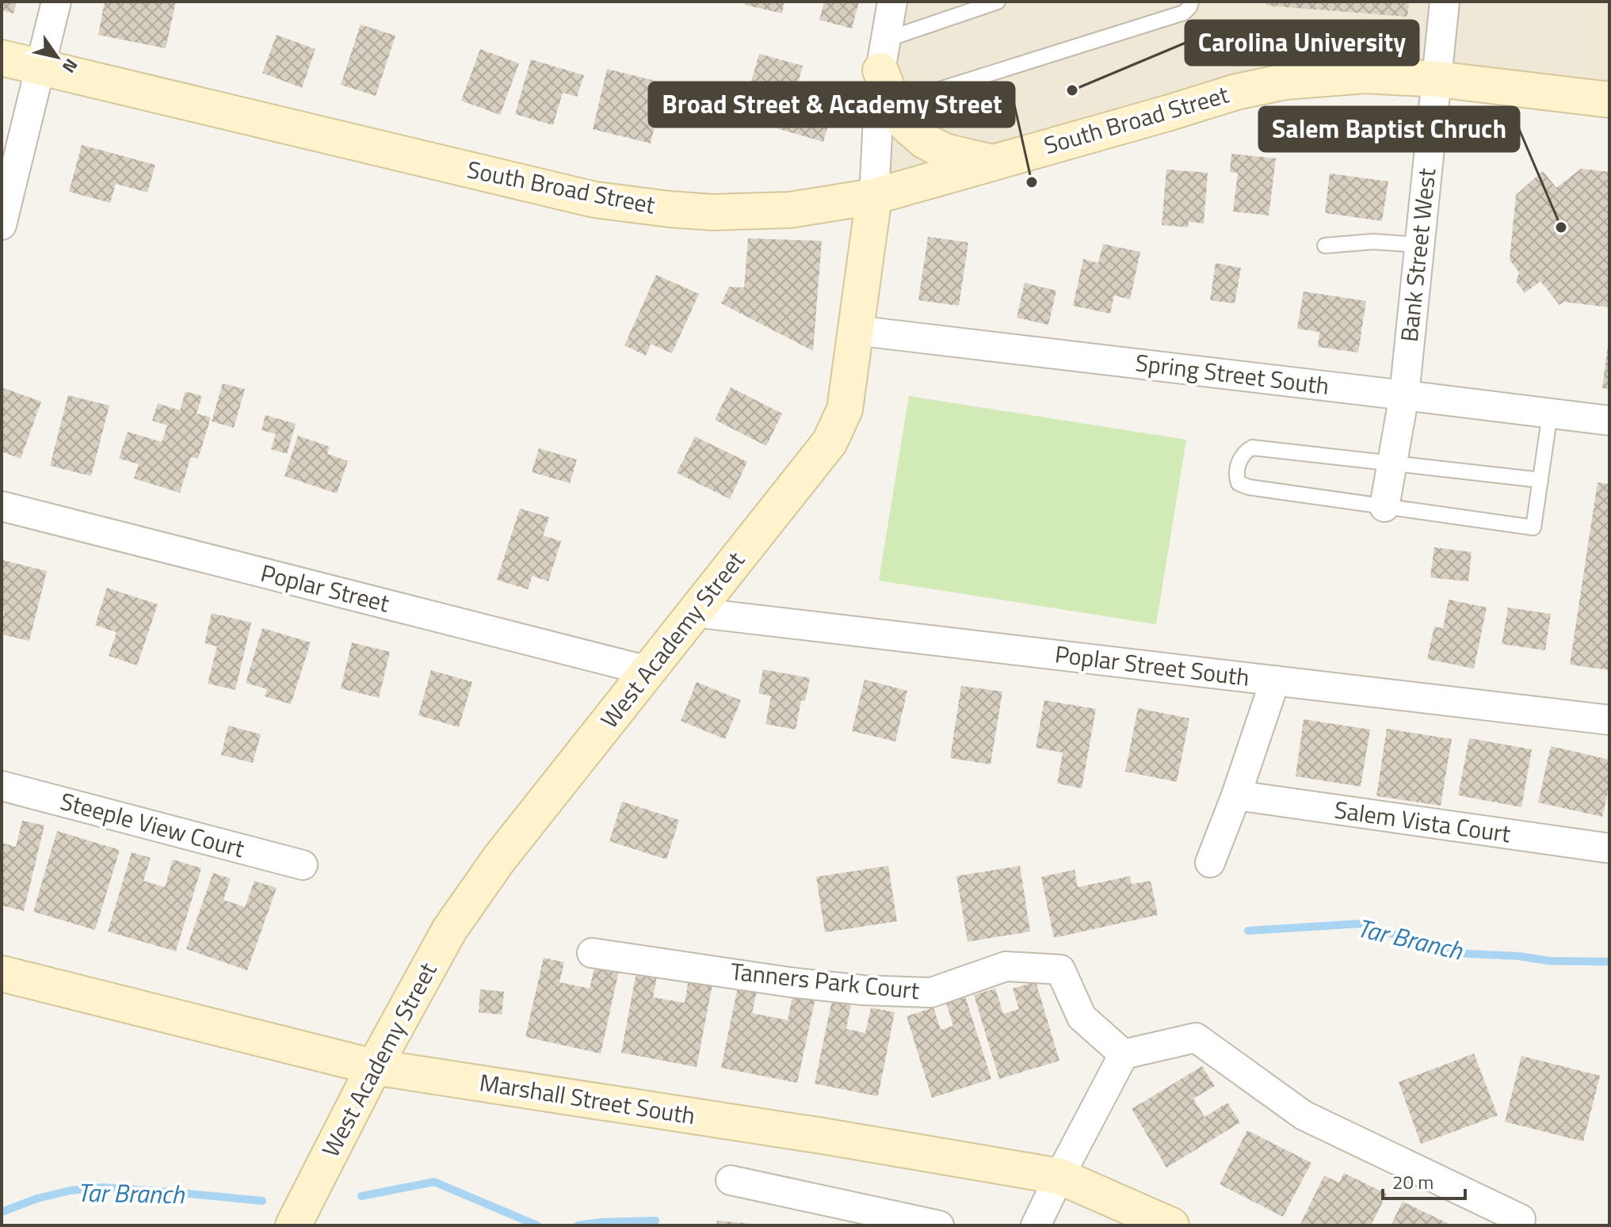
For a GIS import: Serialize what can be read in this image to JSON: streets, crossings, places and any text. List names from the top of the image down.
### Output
{
  "streets": {
    "street": [
      "South Broad Street",
      "Bank Street West",
      "Spring Street South",
      "Poplar Street",
      "West Academy Street",
      "Poplar Street South",
      "Salem Vista Court",
      "Steeple View Court",
      "Tanners Park Court",
      "Marshall Street South"
    ]
  },
  "crossings": [
    ["South Broad Street", "Bank Street West"],
    ["South Broad Street", "West Academy Street"],
    ["Bank Street West", "Spring Street South"],
    ["Spring Street South", "West Academy Street"],
    ["Poplar Street", "West Academy Street"],
    ["West Academy Street", "Poplar Street South"],
    ["West Academy Street", "Marshall Street South"]
  ],
  "water": ["Tar Branch"],
  "places": ["Carolina University", "Broad Street & Academy Street", "Salem Baptist Chruch"],
  "scale_bar": "20 m",
  "north": "bottom right"
}
